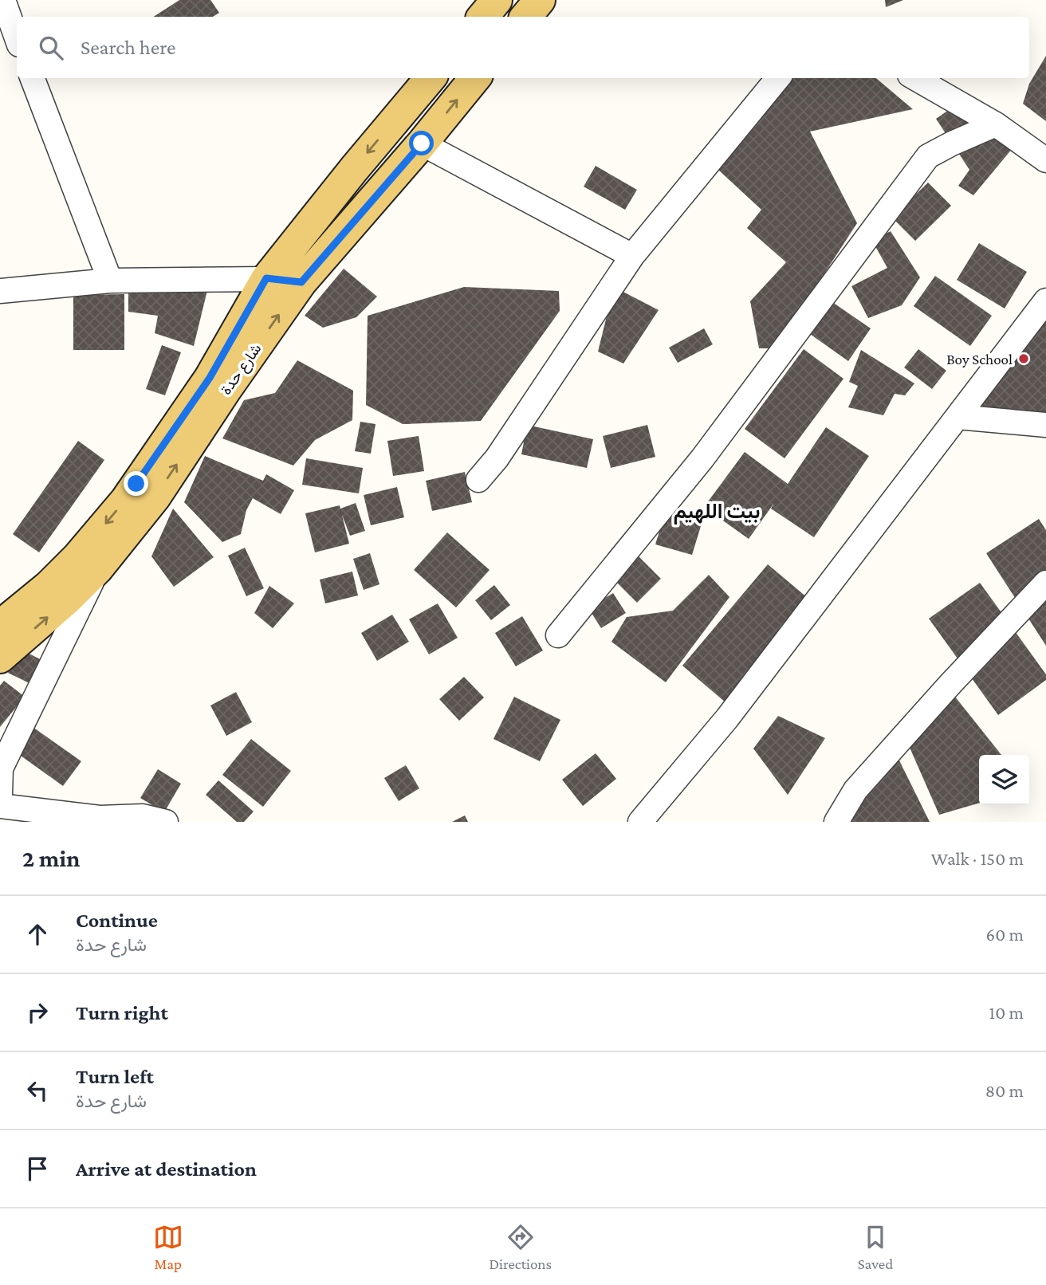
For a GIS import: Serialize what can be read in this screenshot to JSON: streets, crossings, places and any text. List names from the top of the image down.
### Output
{
  "streets": {
    "main road": ["شارع حدة"]
  },
  "districts": ["بيت اللهيم"],
  "places": ["Boy School"],
  "page": {
    "search": "Search here",
    "heading": ["2 min", "Walk · 150 m"],
    "list": [
      ["Continue", "شارع حدة", "60 m"],
      ["Turn right", "10 m"],
      ["Turn left", "شارع حدة", "80 m"],
      "Arrive at destination"
    ],
    "nav": ["Map", "Directions", "Saved"]
  }
}
